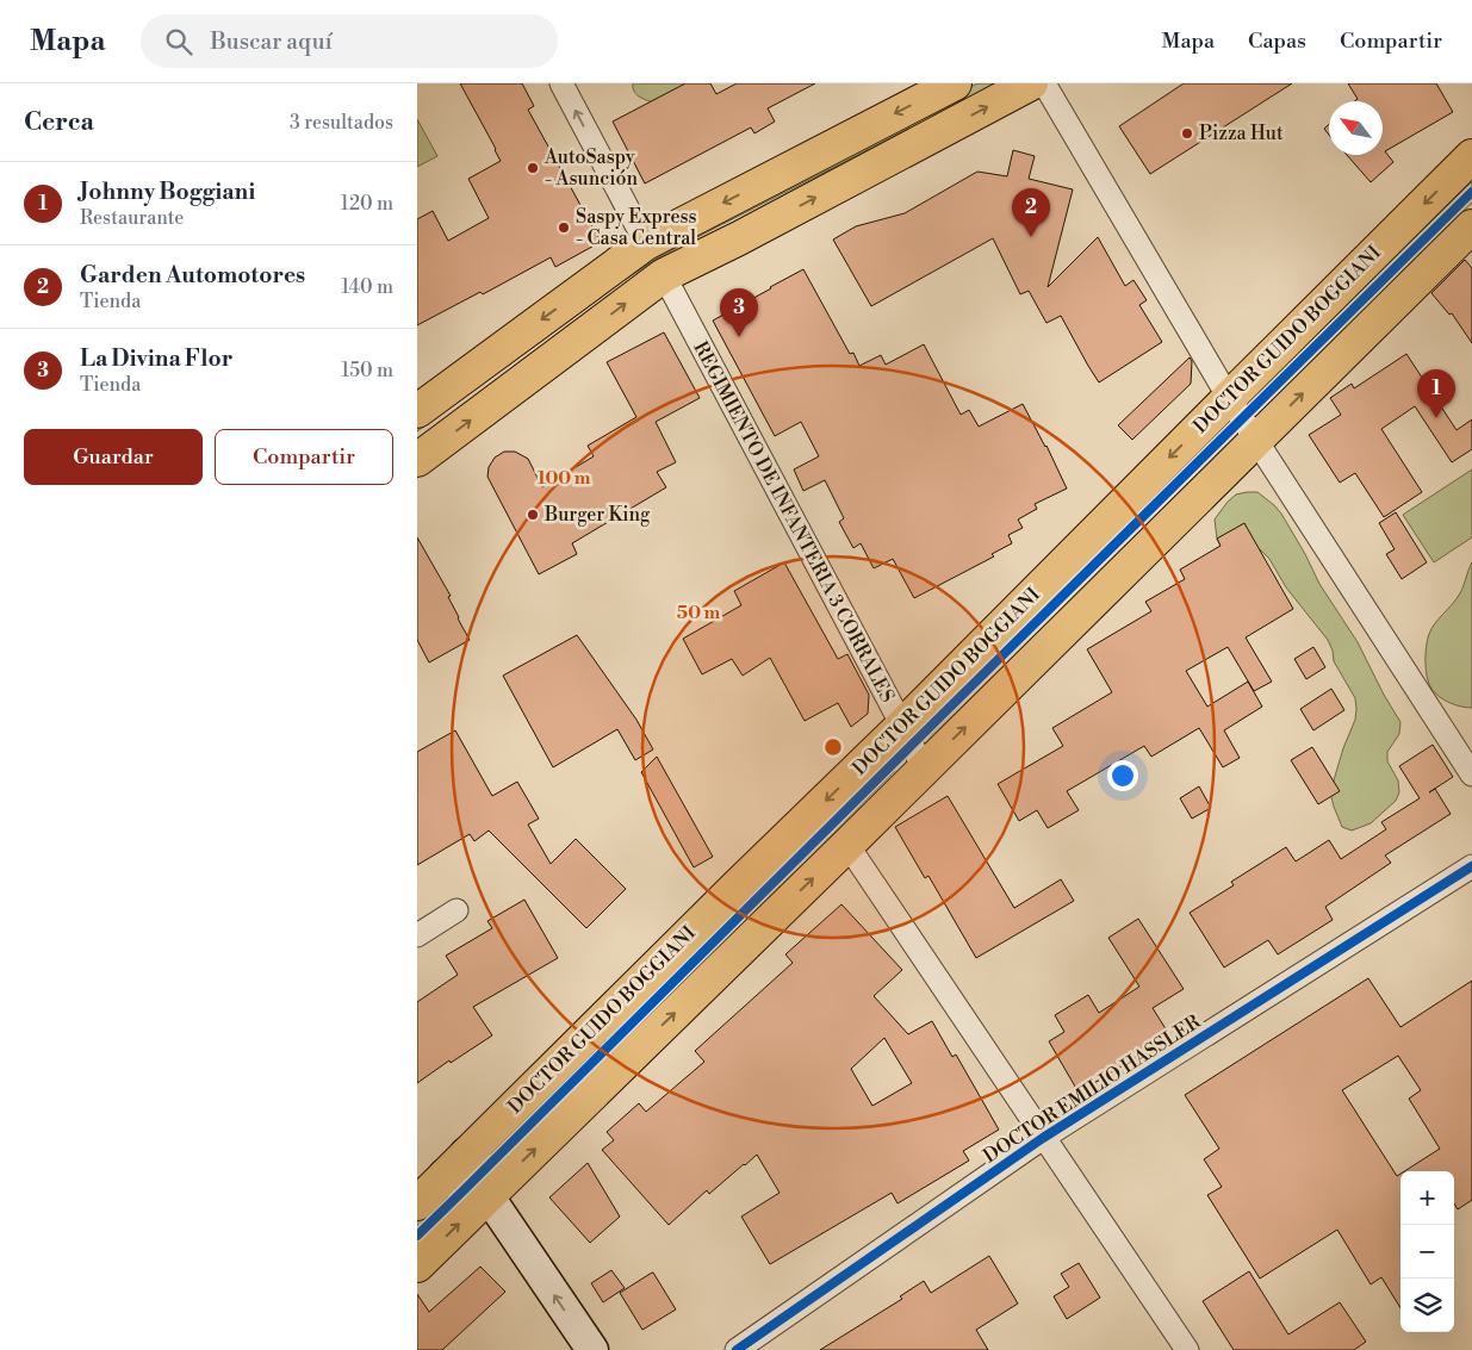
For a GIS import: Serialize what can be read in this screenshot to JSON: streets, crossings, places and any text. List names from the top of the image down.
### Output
{
  "streets": {
    "main road": ["DOCTOR GUIDO BOGGIANI"],
    "street": ["REGIMIENTO DE INFANTERIA 3 CORRALES", "DOCTOR EMILIO HASSLER"]
  },
  "crossings": [
    ["DOCTOR GUIDO BOGGIANI", "REGIMIENTO DE INFANTERIA 3 CORRALES"]
  ],
  "places": [
    "Pizza Hut",
    "AutoSaspy - Asunción",
    "Saspy Express - Casa Central",
    "Burger King"
  ],
  "north": "top left",
  "page": {
    "header": "Mapa",
    "search": "Buscar aquí",
    "nav": ["Mapa", "Capas", "Compartir"],
    "heading": ["Cerca", "3 resultados"],
    "list": [
      {
        "mark": "1",
        "name": "Johnny Boggiani",
        "note": "Restaurante",
        "value": "120 m"
      },
      {
        "mark": "2",
        "name": "Garden Automotores",
        "note": "Tienda",
        "value": "140 m"
      },
      {
        "mark": "3",
        "name": "La Divina Flor",
        "note": "Tienda",
        "value": "150 m"
      }
    ],
    "pins": ["2", "3", "1"],
    "buttons": ["Guardar", "Compartir"],
    "map_buttons": ["+", "−"]
  },
  "rings": ["100 m", "50 m"]
}
